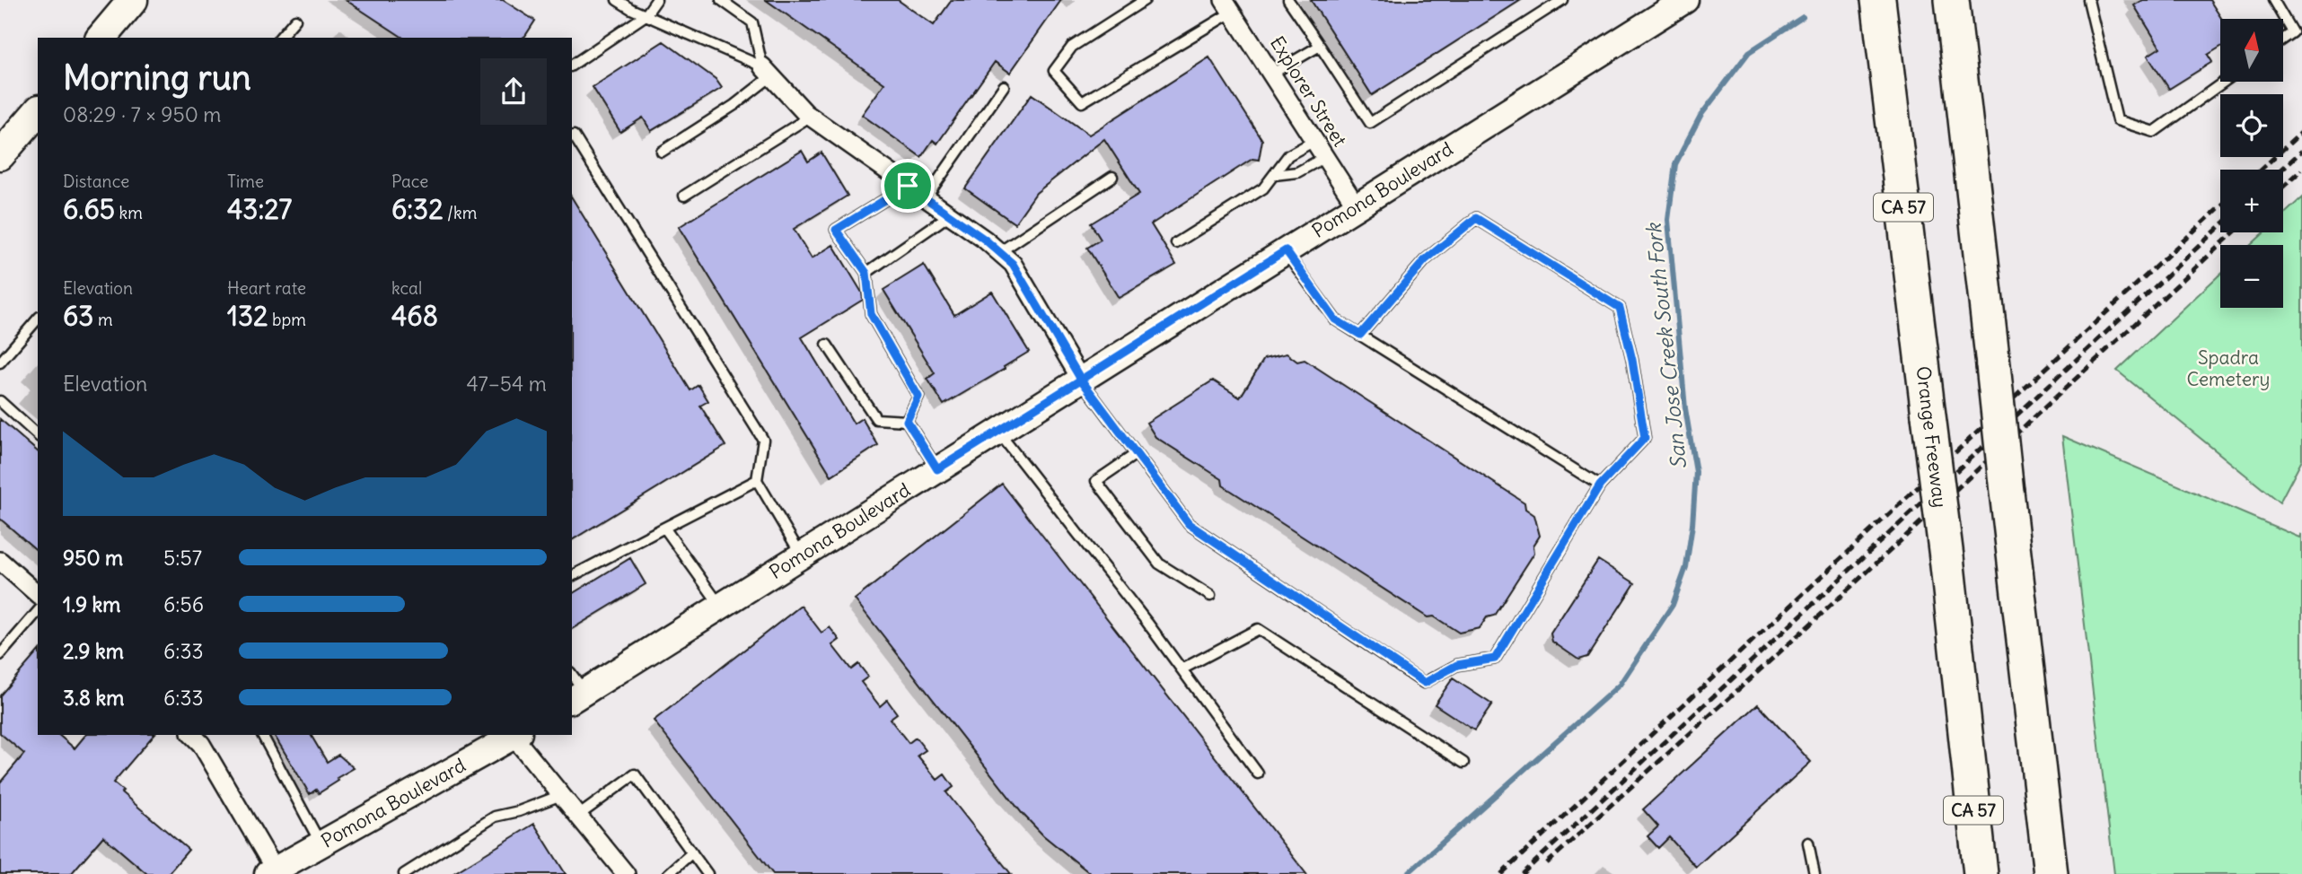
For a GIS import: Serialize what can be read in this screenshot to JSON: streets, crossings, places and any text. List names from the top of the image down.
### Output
{
  "streets": {
    "highway": ["CA 57", "Orange Freeway"],
    "street": ["Explorer Street", "Pomona Boulevard"]
  },
  "crossings": [
    ["Explorer Street", "Pomona Boulevard"]
  ],
  "water": ["San Jose Creek South Fork"],
  "parks": ["Spadra Cemetery"],
  "north": "top",
  "page": {
    "map_buttons": ["+", "−"],
    "heading": ["Morning run", "08:29 · 7 × 950 m"],
    "stats": [
      ["Distance", "6.65 km"],
      ["Time", "43:27"],
      ["Pace", "6:32 /km"],
      ["Elevation", "63 m"],
      ["Heart rate", "132 bpm"],
      ["kcal", "468"]
    ],
    "chart": ["Elevation", "47–54 m"],
    "list": [
      {
        "name": "950 m",
        "note": "5:57"
      },
      {
        "name": "1.9 km",
        "note": "6:56"
      },
      {
        "name": "2.9 km",
        "note": "6:33"
      },
      {
        "name": "3.8 km",
        "note": "6:33"
      }
    ]
  }
}
